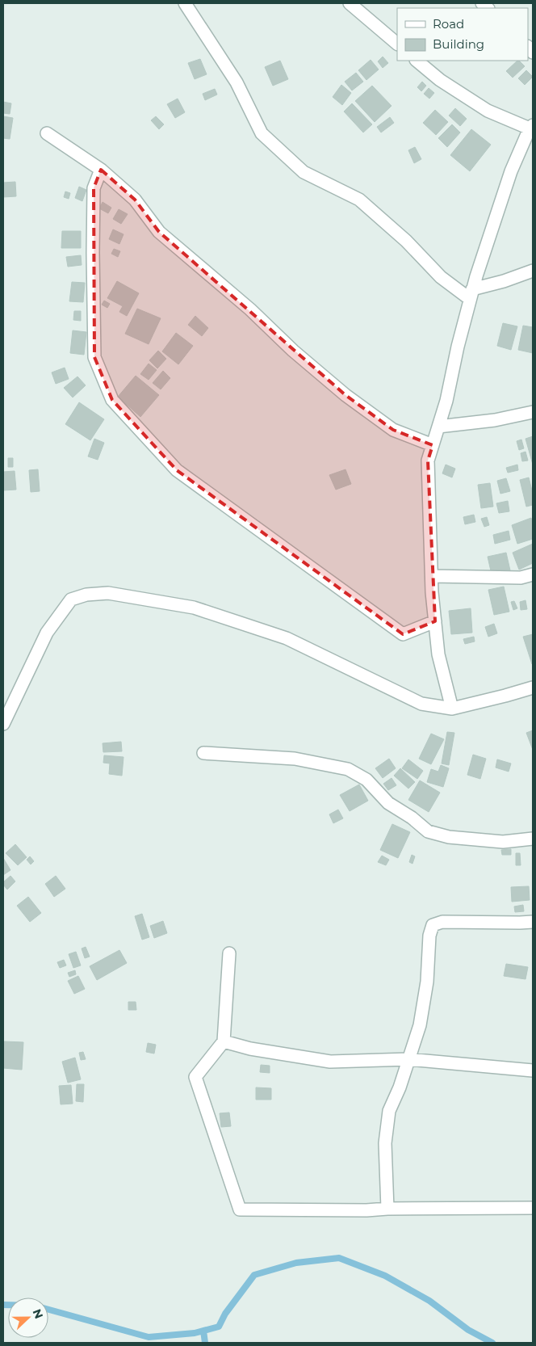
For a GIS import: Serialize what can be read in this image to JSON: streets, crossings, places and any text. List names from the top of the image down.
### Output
{
  "legend": ["Road", "Building"],
  "north": "right"
}
